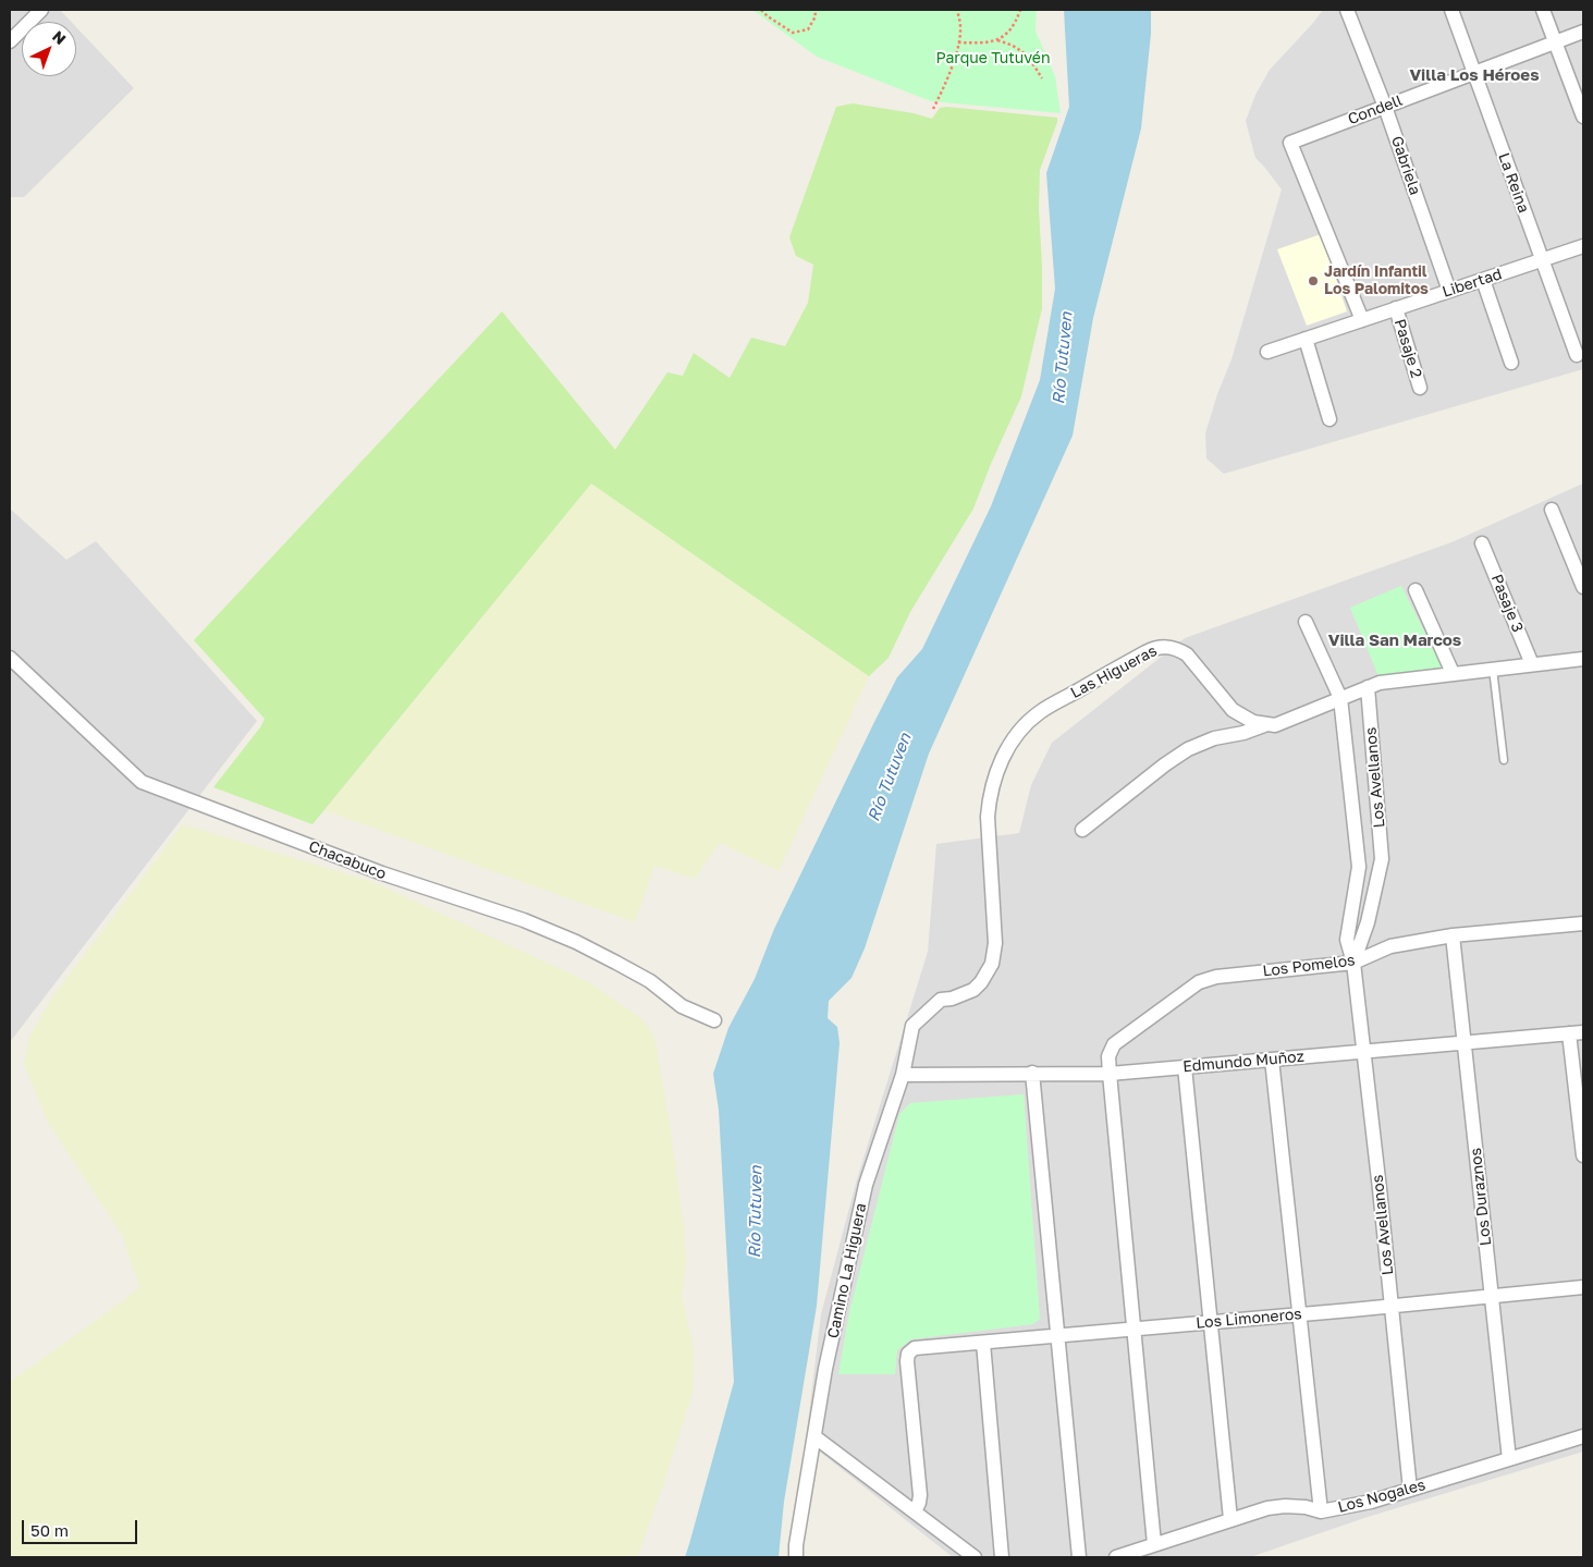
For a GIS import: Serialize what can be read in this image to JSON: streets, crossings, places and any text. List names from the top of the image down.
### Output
{
  "streets": {
    "street": [
      "Condell",
      "Gabriela",
      "La Reina",
      "Libertad",
      "Pasaje 2",
      "Pasaje 3",
      "Las Higueras",
      "Los Avellanos",
      "Chacabuco",
      "Los Pomelos",
      "Edmundo Muñoz",
      "Los Duraznos",
      "Camino La Higuera",
      "Los Limoneros",
      "Los Nogales"
    ]
  },
  "crossings": [
    ["Condell", "Gabriela"],
    ["Condell", "La Reina"],
    ["Condell", "Libertad"],
    ["Gabriela", "Libertad"],
    ["La Reina", "Libertad"],
    ["Libertad", "Pasaje 2"],
    ["Las Higueras", "Camino La Higuera"],
    ["Los Avellanos", "Los Pomelos"],
    ["Los Avellanos", "Edmundo Muñoz"],
    ["Los Avellanos", "Los Limoneros"],
    ["Los Avellanos", "Los Nogales"],
    ["Los Pomelos", "Edmundo Muñoz"],
    ["Los Pomelos", "Los Duraznos"],
    ["Los Pomelos", "Los Limoneros"],
    ["Los Pomelos", "Los Nogales"],
    ["Edmundo Muñoz", "Los Duraznos"],
    ["Edmundo Muñoz", "Camino La Higuera"],
    ["Los Duraznos", "Los Limoneros"],
    ["Los Duraznos", "Los Nogales"]
  ],
  "districts": ["Villa Los Héroes", "Villa San Marcos"],
  "water": ["Río Tutuven"],
  "parks": ["Parque Tutuvén"],
  "places": ["Jardín Infantil Los Palomitos"],
  "scale_bar": "50 m",
  "north": "top right"
}
